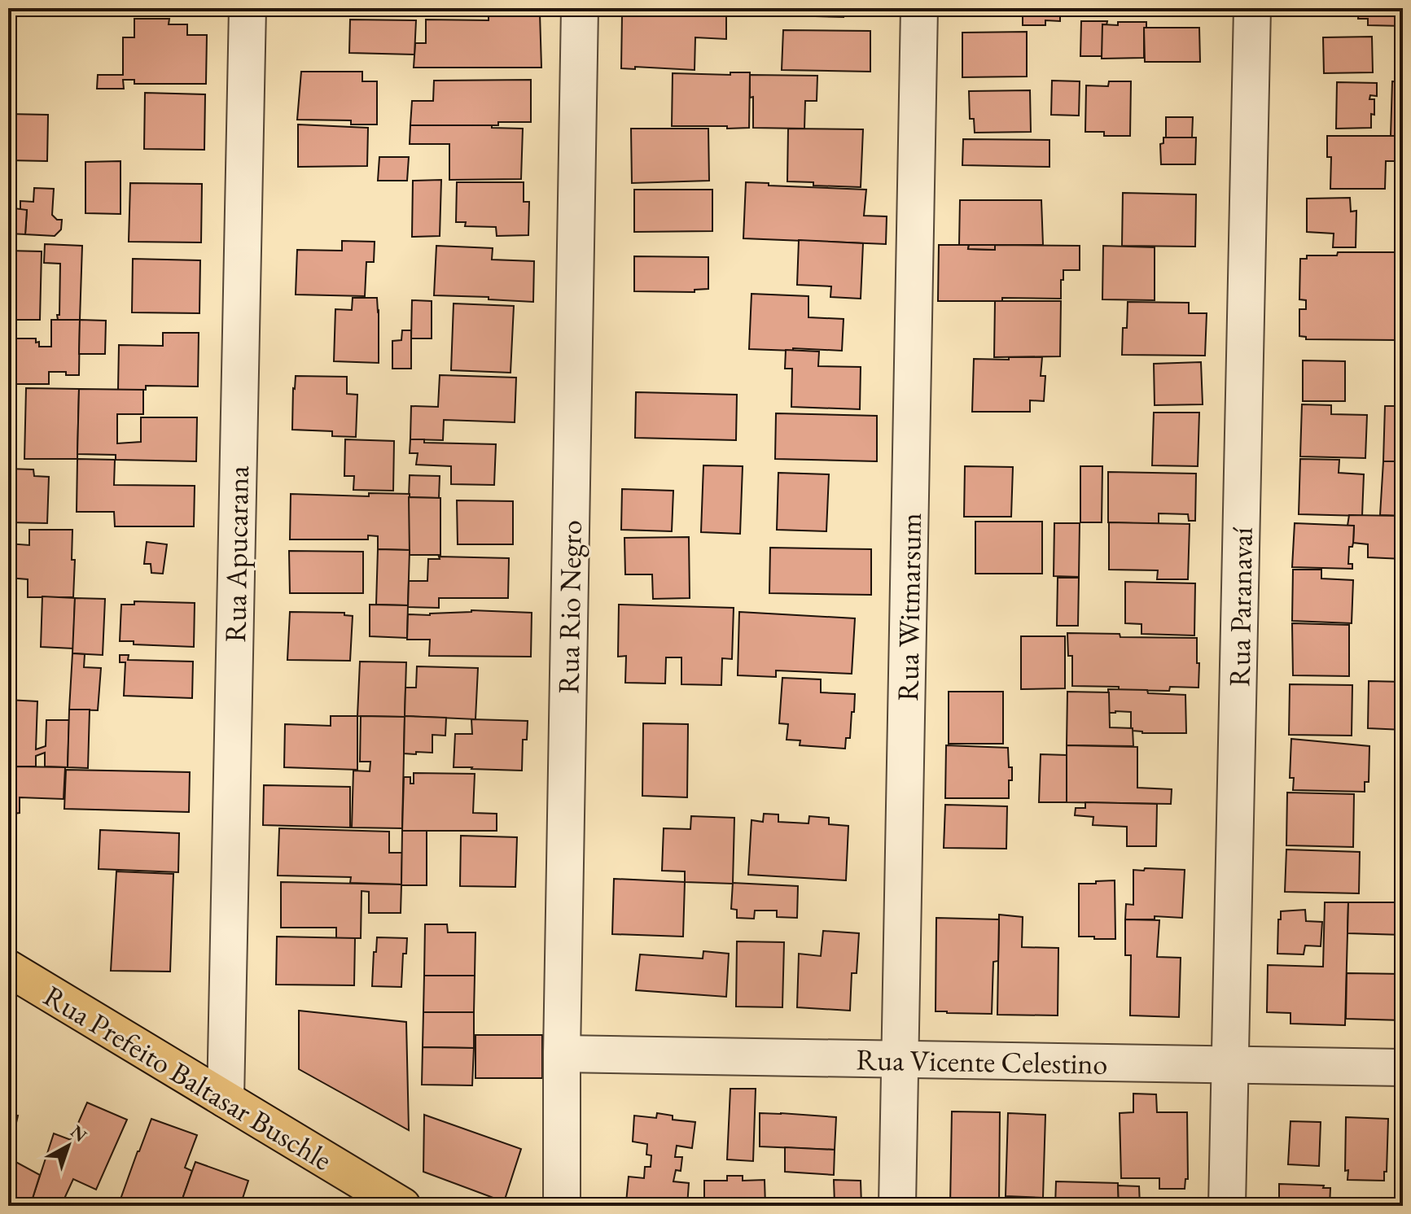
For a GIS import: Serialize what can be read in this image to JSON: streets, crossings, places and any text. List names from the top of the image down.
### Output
{
  "streets": {
    "main road": ["Rua Prefeito Baltasar Buschle"],
    "street": [
      "Rua Apucarana",
      "Rua Rio Negro",
      "Rua Witmarsum",
      "Rua Paranavaí",
      "Rua Vicente Celestino"
    ]
  },
  "crossings": [
    ["Rua Apucarana", "Rua Prefeito Baltasar Buschle"],
    ["Rua Rio Negro", "Rua Vicente Celestino"],
    ["Rua Witmarsum", "Rua Vicente Celestino"],
    ["Rua Paranavaí", "Rua Vicente Celestino"]
  ],
  "north": "top right"
}
